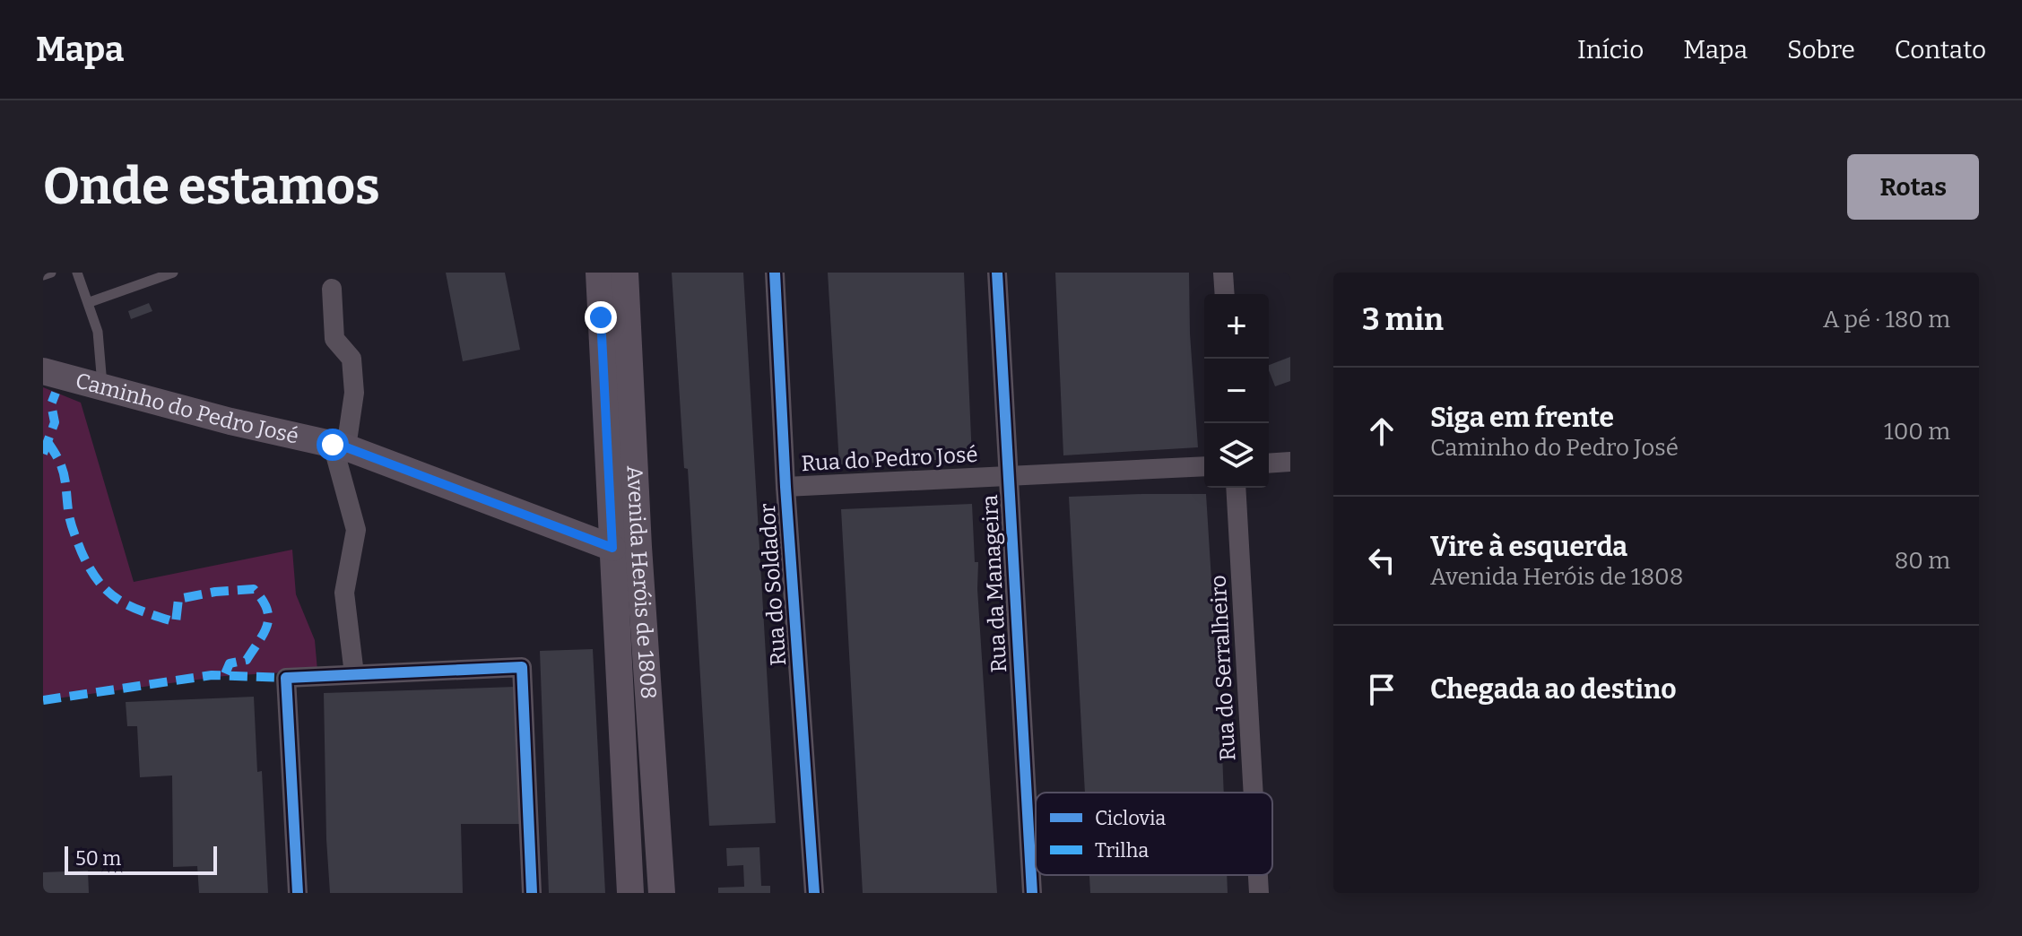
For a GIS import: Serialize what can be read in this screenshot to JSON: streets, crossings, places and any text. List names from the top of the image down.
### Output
{
  "streets": {
    "main road": ["Caminho do Pedro José", "Avenida Heróis de 1808"],
    "street": [
      "Rua do Pedro José",
      "Rua da Manageira",
      "Rua do Soldador",
      "Rua do Serralheiro"
    ]
  },
  "crossings": [
    ["Caminho do Pedro José", "Avenida Heróis de 1808"],
    ["Rua do Pedro José", "Rua da Manageira"],
    ["Rua do Pedro José", "Rua do Soldador"]
  ],
  "legend": ["Ciclovia", "Trilha"],
  "scale_bar": "50 m",
  "page": {
    "header": "Mapa",
    "nav": [
      "Início",
      "Mapa",
      "Sobre",
      "Contato"
    ],
    "buttons": "Rotas",
    "title": "Onde estamos",
    "heading": ["3 min", "A pé · 180 m"],
    "map_buttons": ["+", "−"],
    "list": [
      ["Siga em frente", "Caminho do Pedro José", "100 m"],
      ["Vire à esquerda", "Avenida Heróis de 1808", "80 m"],
      "Chegada ao destino"
    ],
    "scale": "50 m"
  }
}
